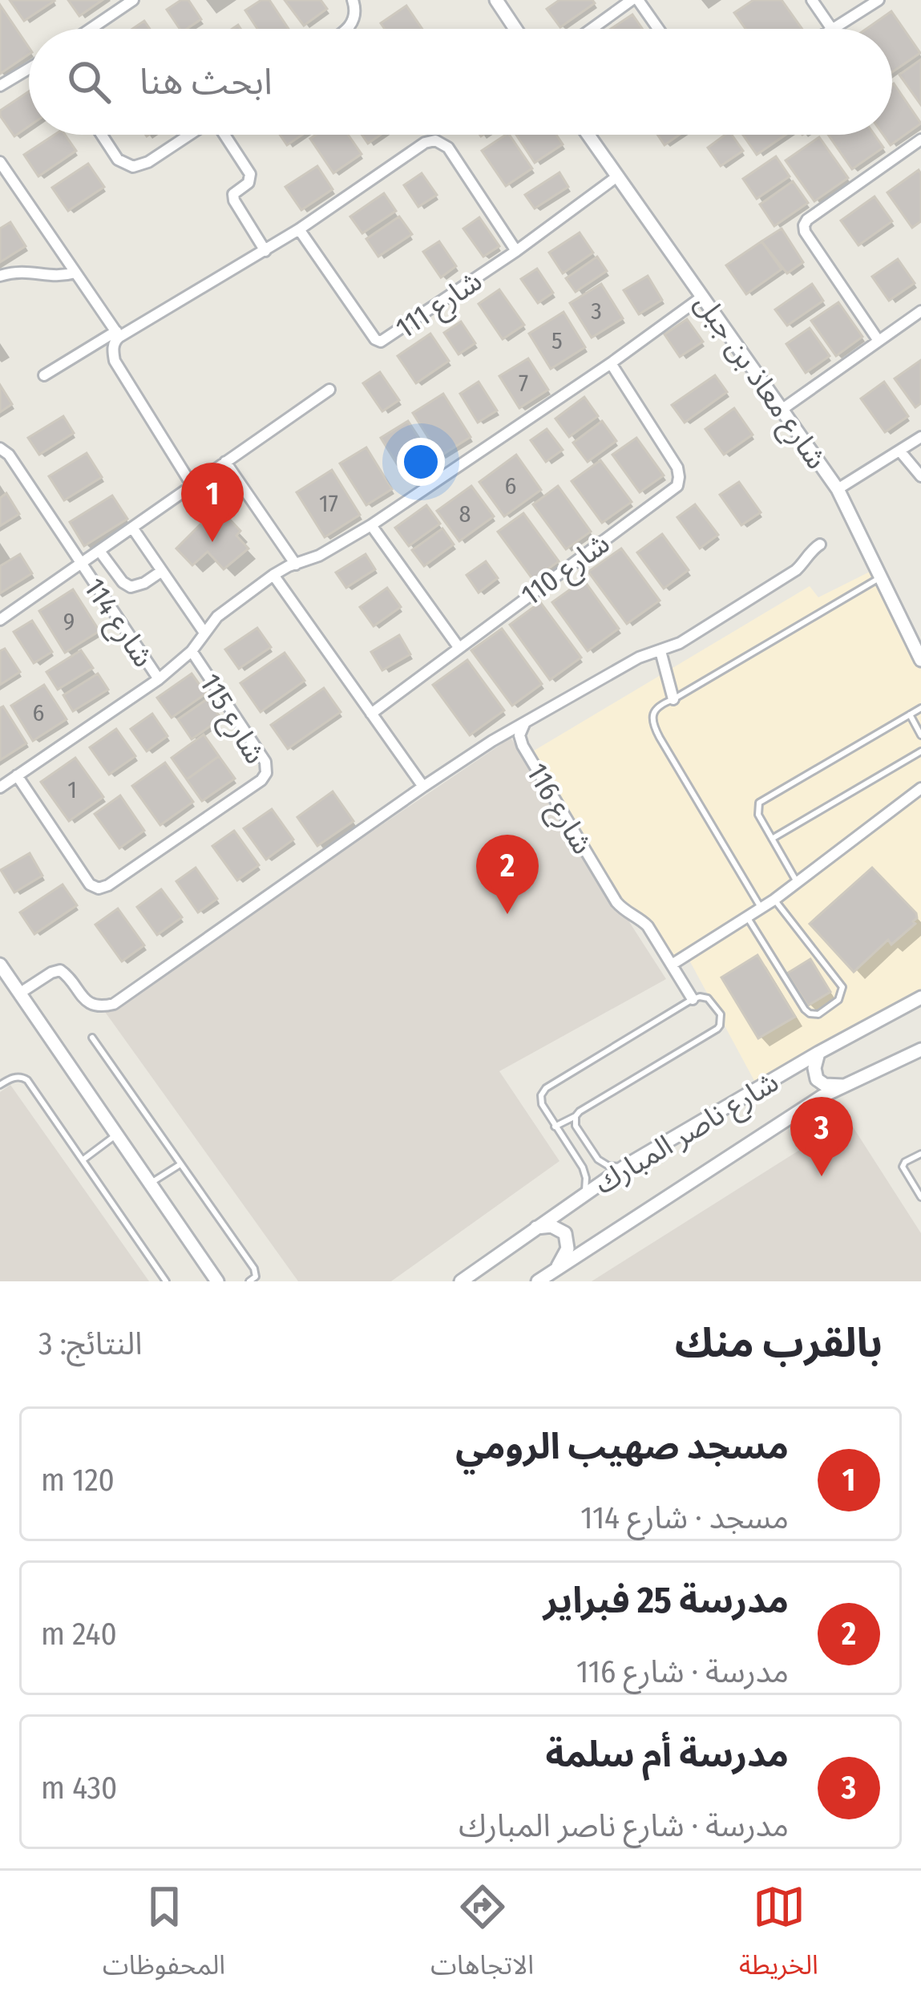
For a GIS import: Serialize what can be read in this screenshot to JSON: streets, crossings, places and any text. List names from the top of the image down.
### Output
{
  "streets": {
    "street": [
      "شارع 111",
      "شارع معاذ بن جبل",
      "شارع 110",
      "شارع 114",
      "شارع 115",
      "شارع 116",
      "شارع ناصر المبارك"
    ]
  },
  "crossings": [
    ["شارع 111", "شارع معاذ بن جبل"],
    ["شارع 114", "شارع 115"]
  ],
  "house_numbers": [
    "3",
    "5",
    "7",
    "6",
    "17",
    "8",
    "9",
    "6",
    "1"
  ],
  "page": {
    "search": "ابحث هنا",
    "pins": ["1", "2", "3"],
    "heading": ["بالقرب منك", "النتائج: 3"],
    "list": [
      {
        "mark": "1",
        "name": "مسجد صهيب الرومي",
        "note": "مسجد · شارع 114",
        "value": "120 m"
      },
      {
        "mark": "2",
        "name": "مدرسة 25 فبراير",
        "note": "مدرسة · شارع 116",
        "value": "240 m"
      },
      {
        "mark": "3",
        "name": "مدرسة أم سلمة",
        "note": "مدرسة · شارع ناصر المبارك",
        "value": "430 m"
      }
    ],
    "nav": ["الخريطة", "الاتجاهات", "المحفوظات"]
  }
}
